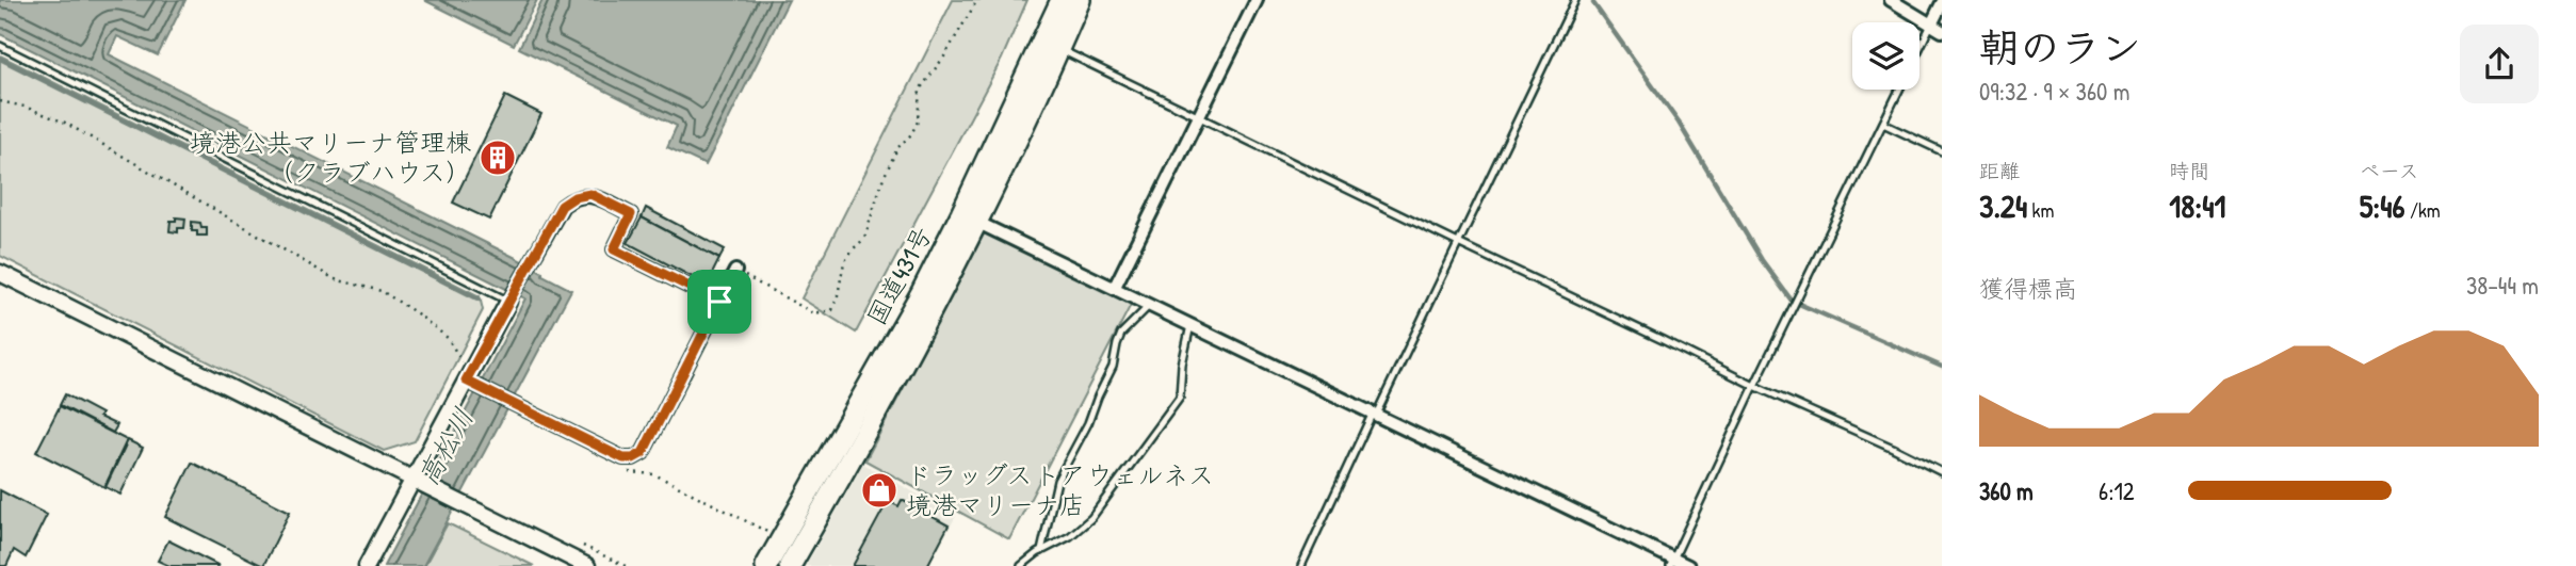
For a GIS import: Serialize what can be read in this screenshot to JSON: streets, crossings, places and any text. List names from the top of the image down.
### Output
{
  "streets": {
    "highway": ["国道431号"]
  },
  "water": ["高松川"],
  "places": {
    "building": ["境港公共マリーナ管理棟 （クラブハウス）"],
    "shop": ["ドラッグストアウェルネス 境港マリーナ店"]
  },
  "page": {
    "heading": ["朝のラン", "09:32 · 9 × 360 m"],
    "stats": [
      ["距離", "3.24 km"],
      ["時間", "18:41"],
      ["ペース", "5:46 /km"]
    ],
    "chart": ["獲得標高", "38–44 m"],
    "list": [
      {
        "name": "360 m",
        "note": "6:12"
      }
    ]
  }
}
